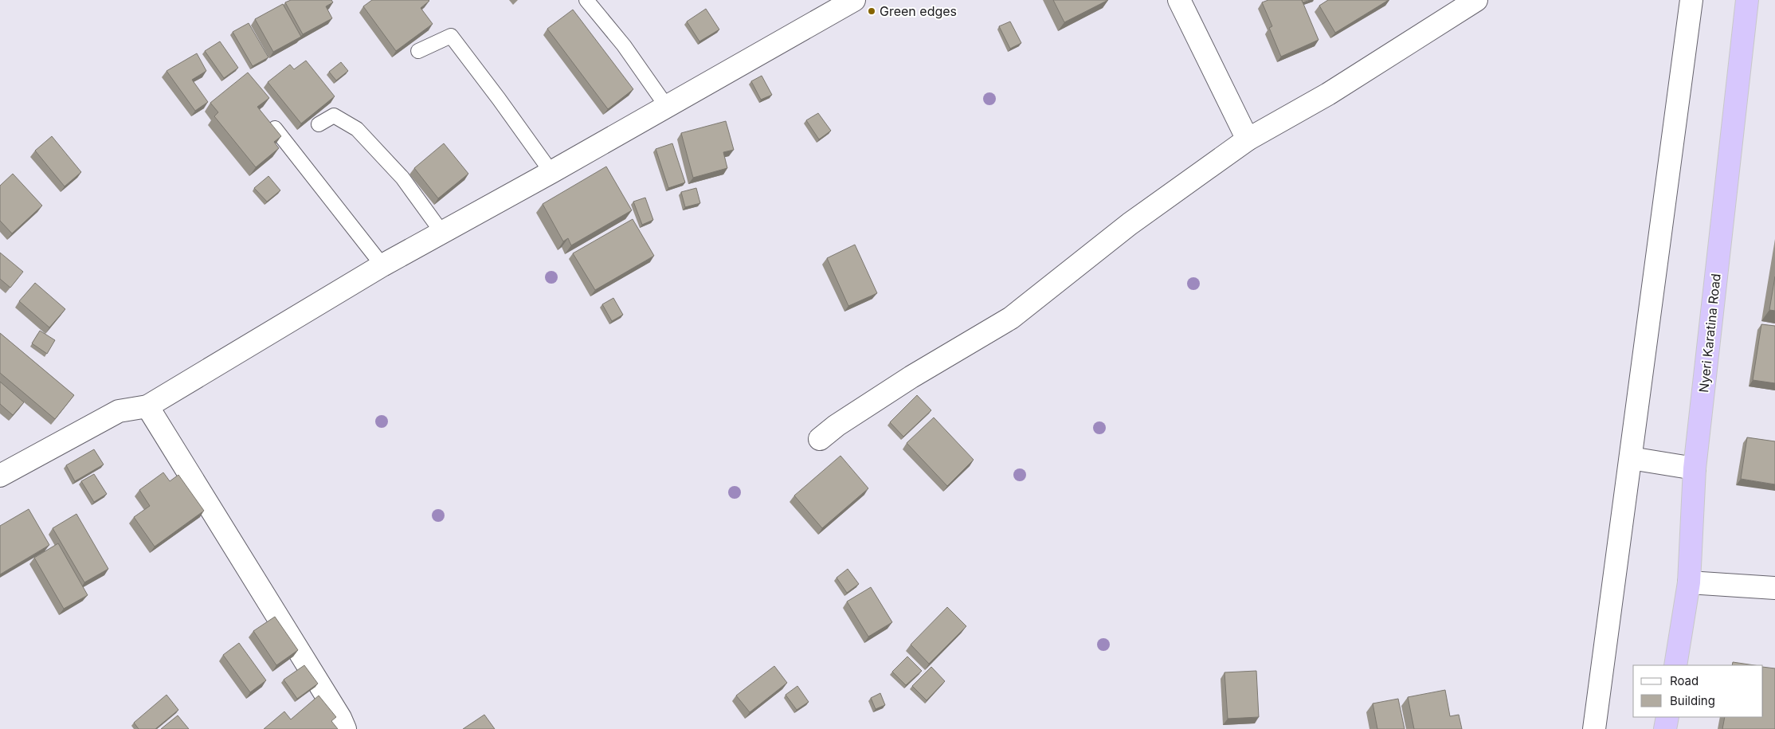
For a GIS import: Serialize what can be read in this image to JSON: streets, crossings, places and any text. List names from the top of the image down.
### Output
{
  "streets": {
    "highway": ["Nyeri Karatina Road"]
  },
  "places": ["Green edges"],
  "legend": ["Road", "Building"]
}
